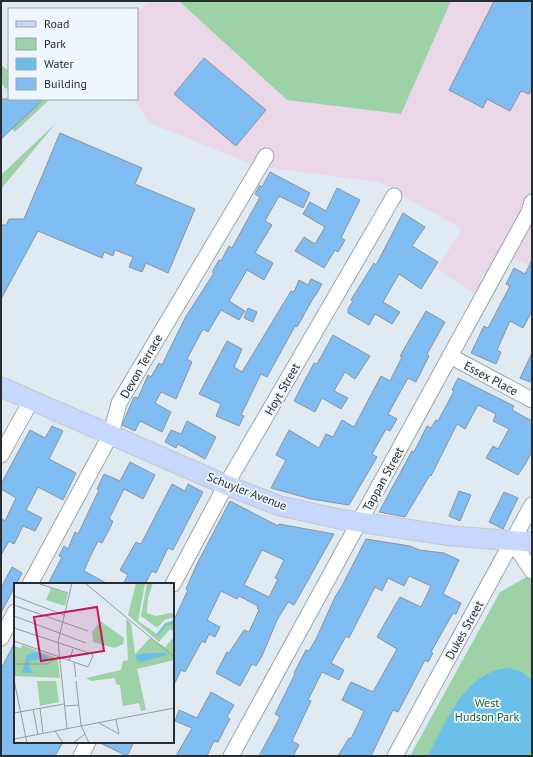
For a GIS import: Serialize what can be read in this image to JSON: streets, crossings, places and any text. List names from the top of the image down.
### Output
{
  "streets": {
    "main road": ["Schuyler Avenue"],
    "street": [
      "Devon Terrace",
      "Essex Place",
      "Hoyt Street",
      "Tappan Street",
      "Dukes Street"
    ]
  },
  "crossings": [
    ["Devon Terrace", "Schuyler Avenue"],
    ["Essex Place", "Tappan Street"],
    ["Hoyt Street", "Schuyler Avenue"],
    ["Tappan Street", "Schuyler Avenue"],
    ["Schuyler Avenue", "Dukes Street"]
  ],
  "parks": ["West Hudson Park"],
  "legend": [
    "Road",
    "Park",
    "Water",
    "Building"
  ]
}
